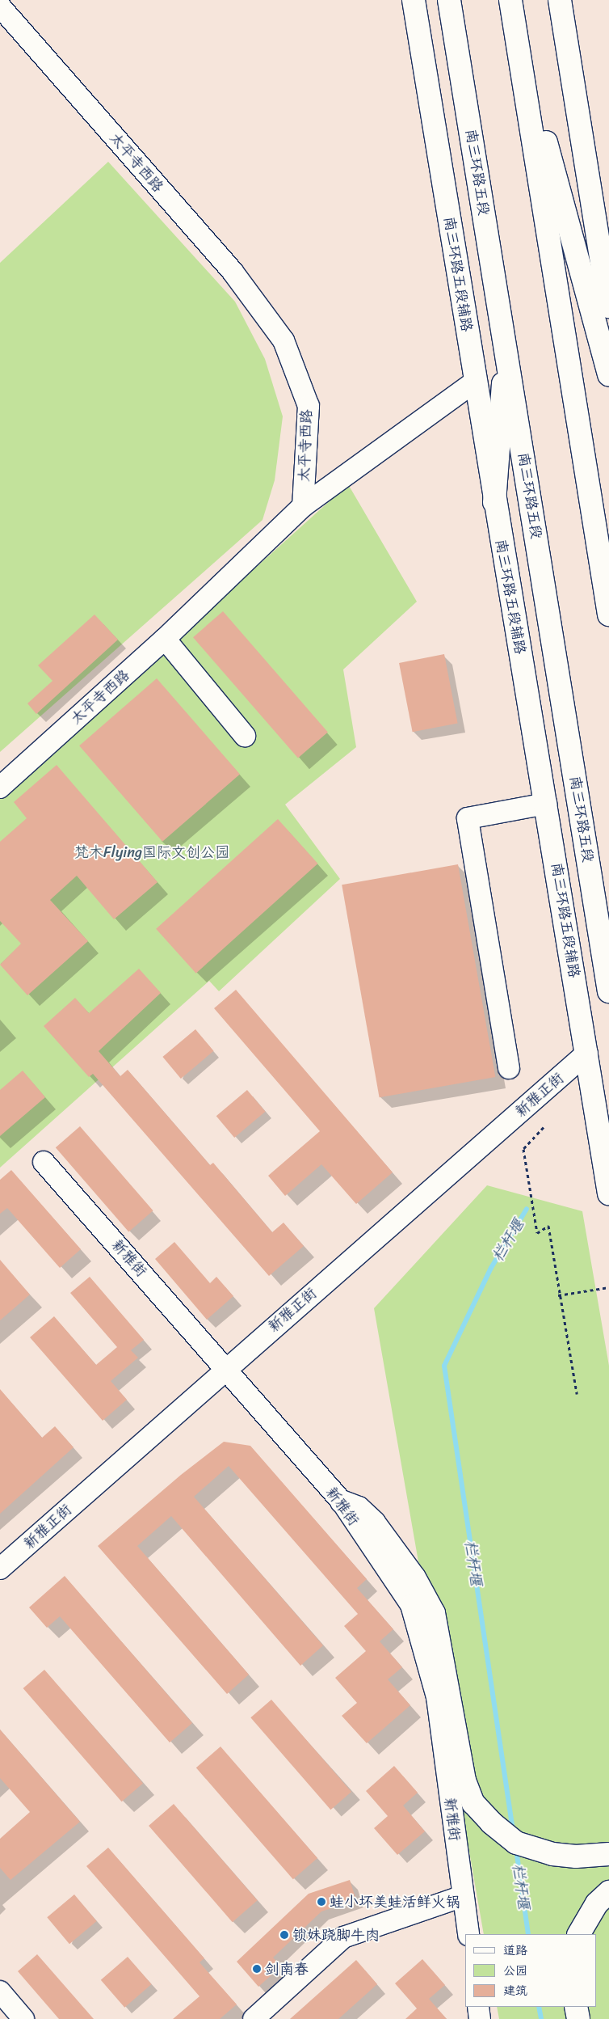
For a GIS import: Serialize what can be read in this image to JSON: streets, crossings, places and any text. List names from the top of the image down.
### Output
{
  "streets": {
    "main road": ["南三环路五段", "南三环路五段辅路"],
    "street": ["太平寺西路", "新雅正街", "新雅街"]
  },
  "crossings": [
    ["南三环路五段辅路", "新雅正街"],
    ["新雅正街", "新雅街"]
  ],
  "water": ["栏杆堰"],
  "parks": ["梵木Flying国际文创公园"],
  "places": ["蛙小坏美蛙活鲜火锅", "锁妹跷脚牛肉", "剑南春"],
  "legend": ["道路", "公园", "建筑"]
}
